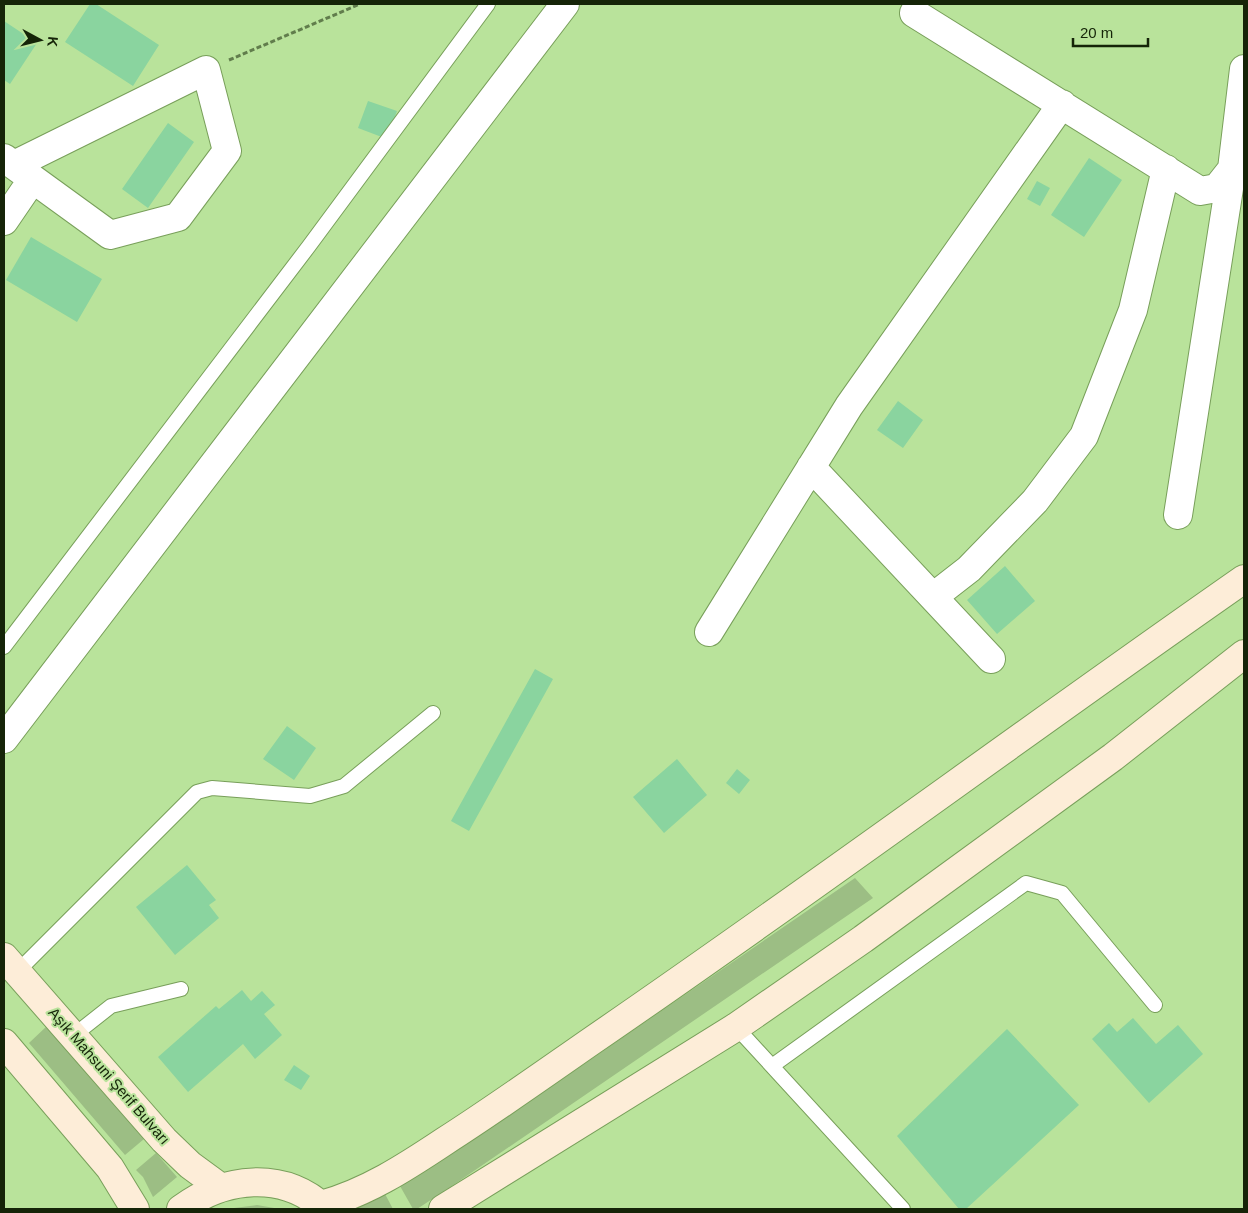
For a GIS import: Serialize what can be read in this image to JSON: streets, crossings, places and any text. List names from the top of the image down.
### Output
{
  "streets": {
    "main road": ["Aşık Mahsuni Şerif Bulvarı"]
  },
  "scale_bar": "20 m",
  "north": "right"
}
